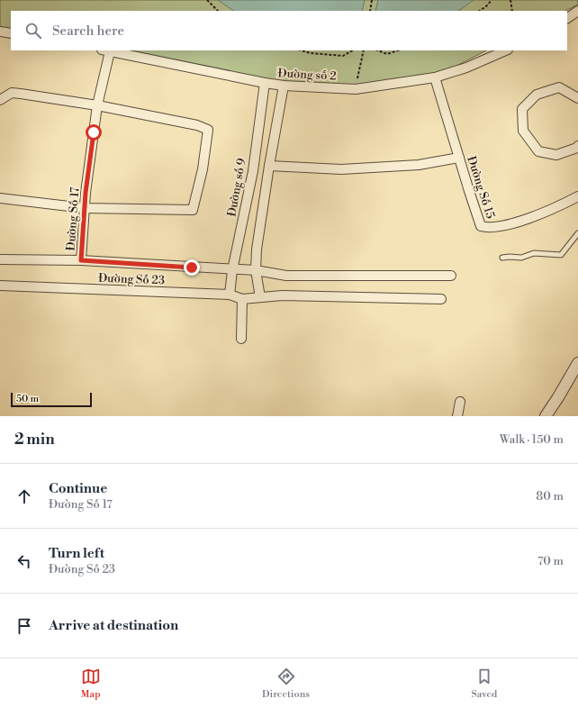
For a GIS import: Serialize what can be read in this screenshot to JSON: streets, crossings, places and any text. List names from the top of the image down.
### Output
{
  "streets": {
    "street": [
      "Đường số 2",
      "Đường số 9",
      "Đường Số 15",
      "Đường Số 17",
      "Đường Số 23"
    ]
  },
  "crossings": [
    ["Đường số 2", "Đường số 9"],
    ["Đường số 2", "Đường Số 15"],
    ["Đường số 2", "Đường Số 17"],
    ["Đường số 9", "Đường Số 23"],
    ["Đường Số 17", "Đường Số 23"]
  ],
  "scale_bar": "50 m",
  "page": {
    "search": "Search here",
    "scale": "50 m",
    "heading": ["2 min", "Walk · 150 m"],
    "list": [
      ["Continue", "Đường Số 17", "80 m"],
      ["Turn left", "Đường Số 23", "70 m"],
      "Arrive at destination"
    ],
    "nav": ["Map", "Directions", "Saved"]
  }
}
